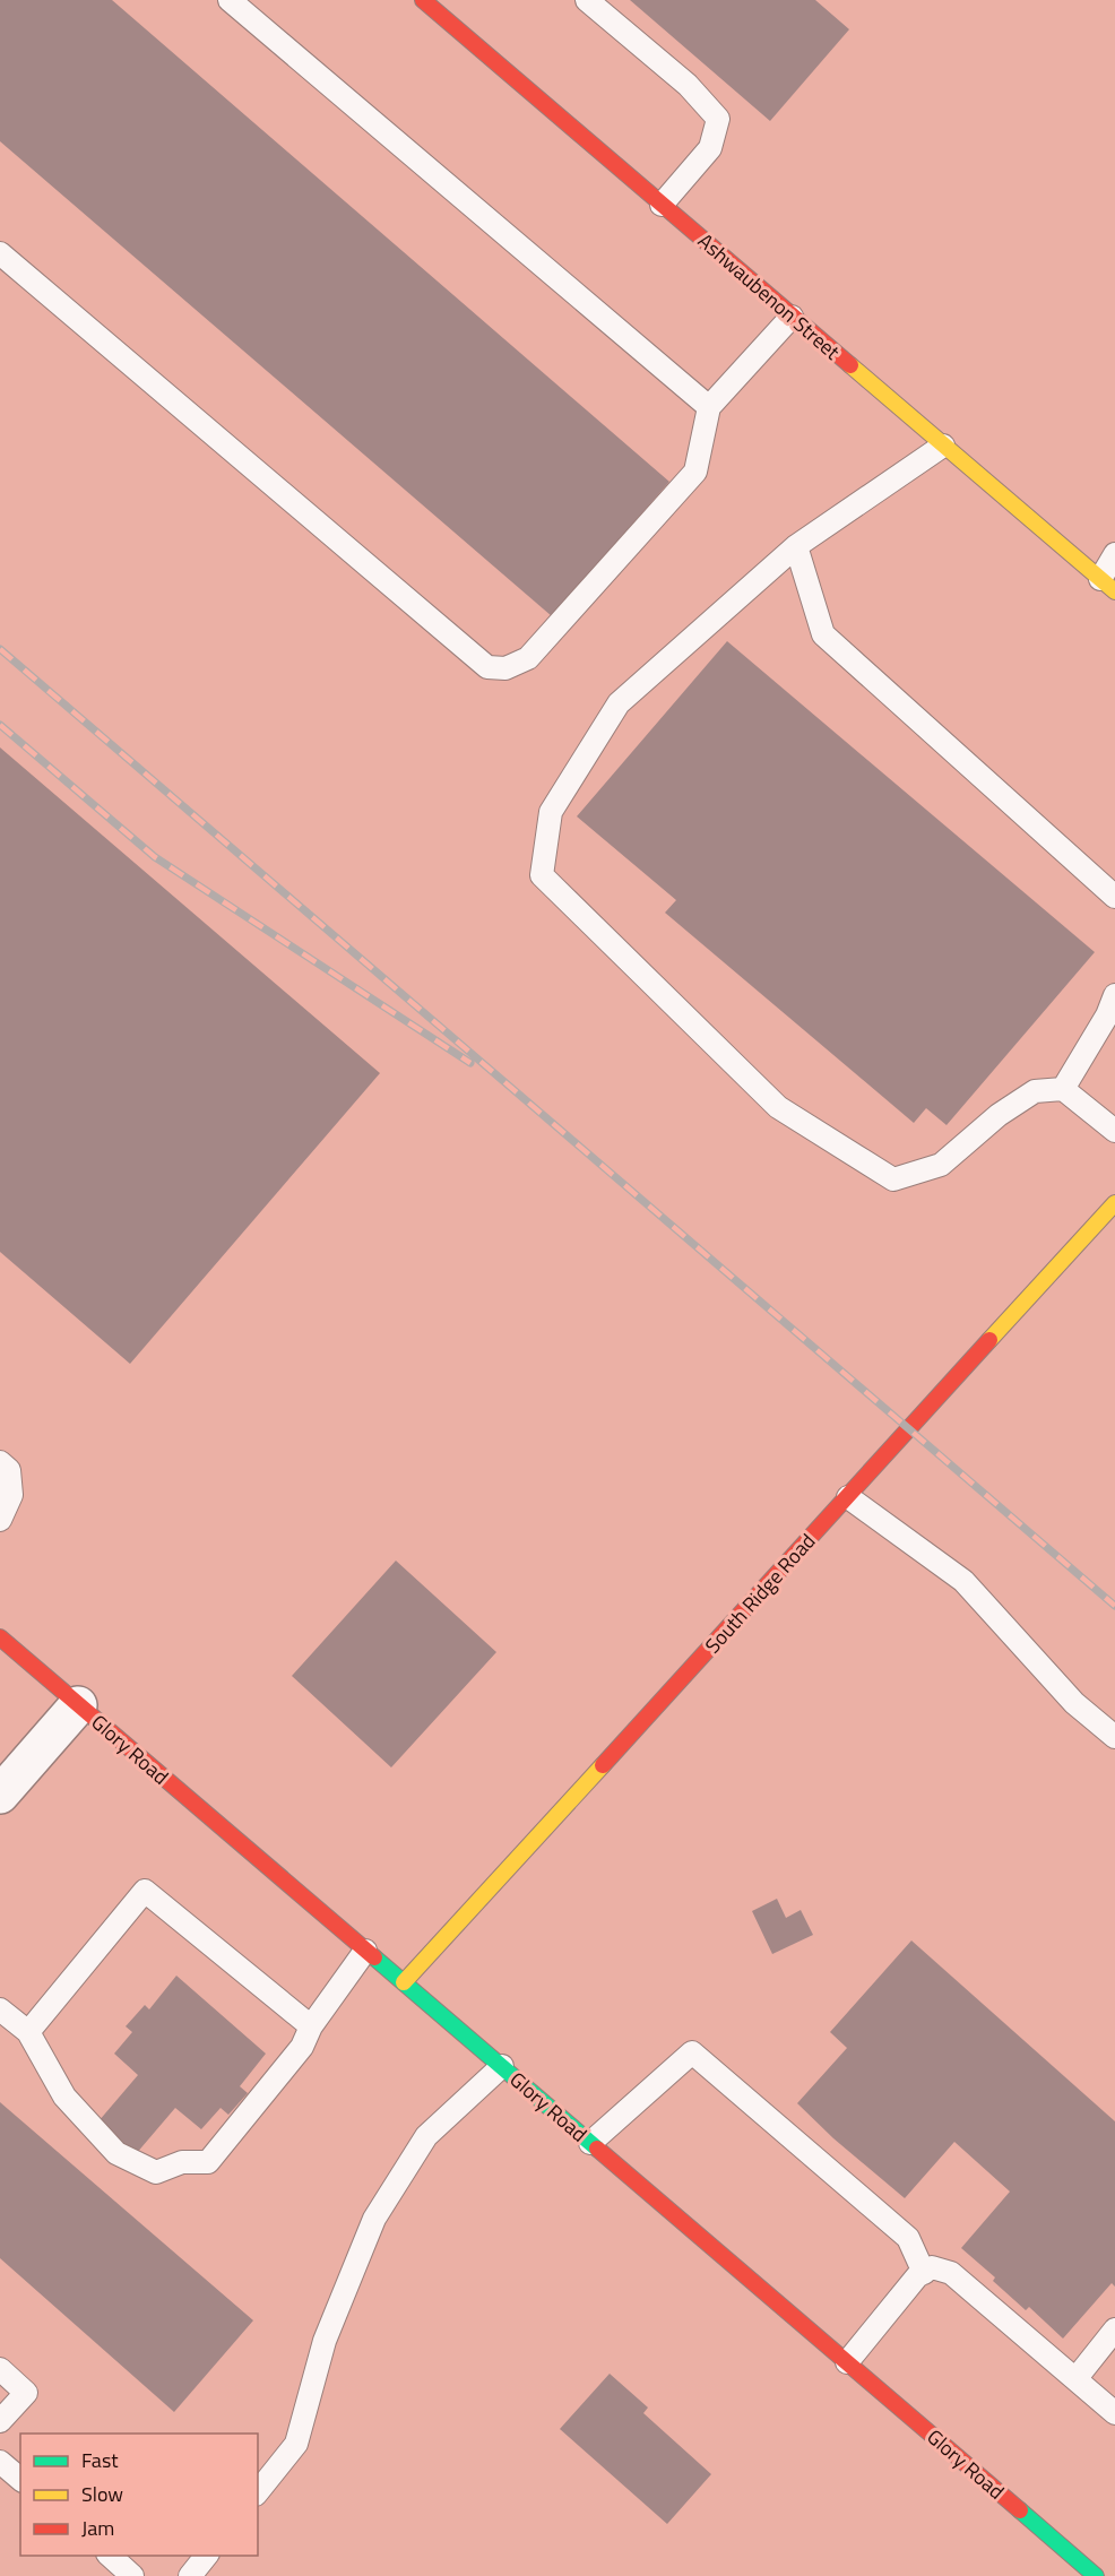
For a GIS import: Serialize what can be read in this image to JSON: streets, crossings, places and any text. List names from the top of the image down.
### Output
{
  "streets": {
    "street": ["Ashwaubenon Street", "South Ridge Road", "Glory Road"]
  },
  "crossings": [
    ["South Ridge Road", "Glory Road"]
  ],
  "legend": ["Fast", "Slow", "Jam"]
}
